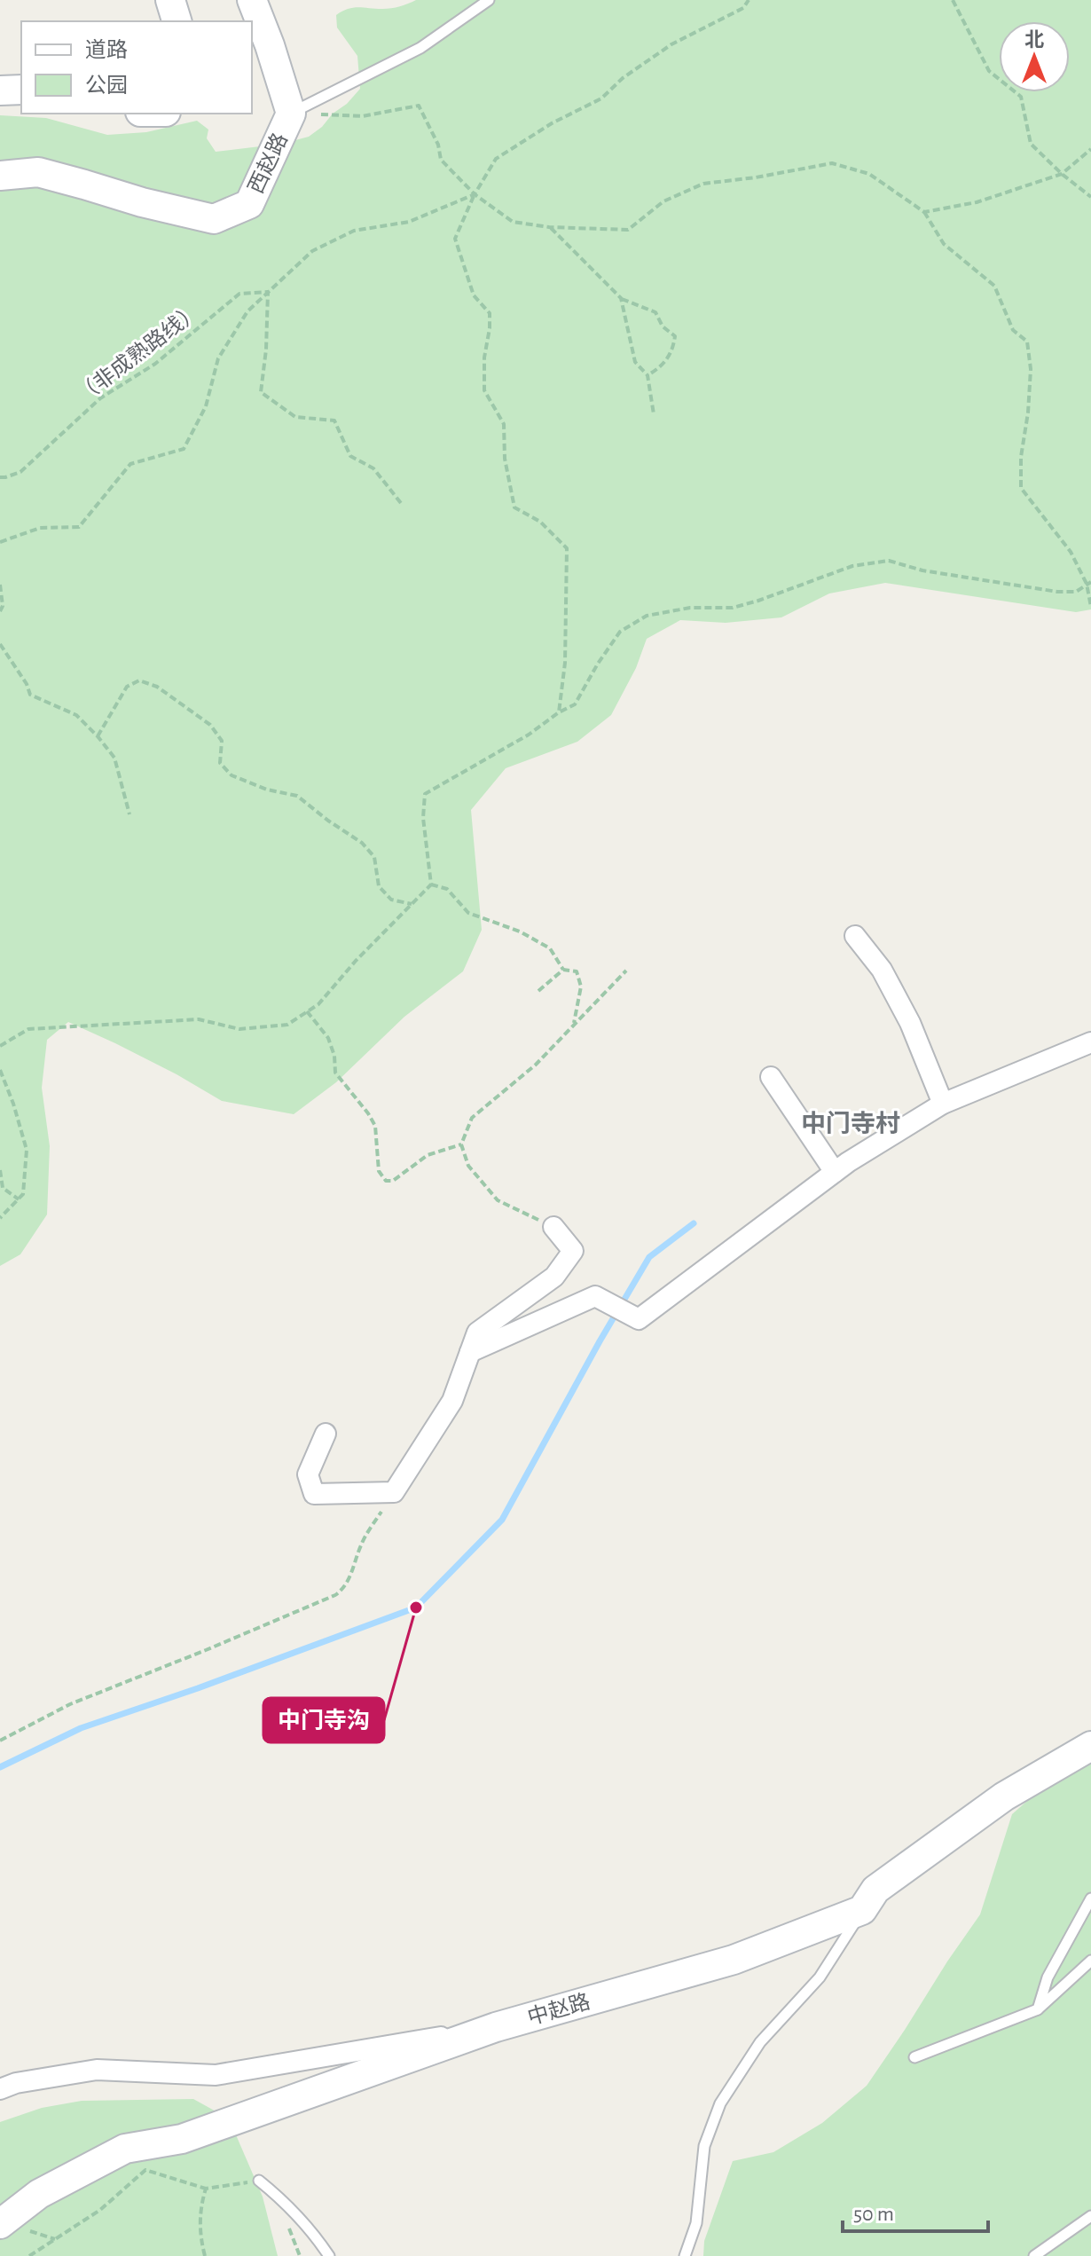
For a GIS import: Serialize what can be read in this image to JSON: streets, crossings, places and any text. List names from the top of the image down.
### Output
{
  "streets": {
    "street": ["西赵路", "中赵路"],
    "path": ["（非成熟路线）"]
  },
  "districts": ["中门寺村"],
  "places": ["中门寺沟"],
  "legend": ["道路", "公园"],
  "scale_bar": "50 m",
  "north": "top"
}
